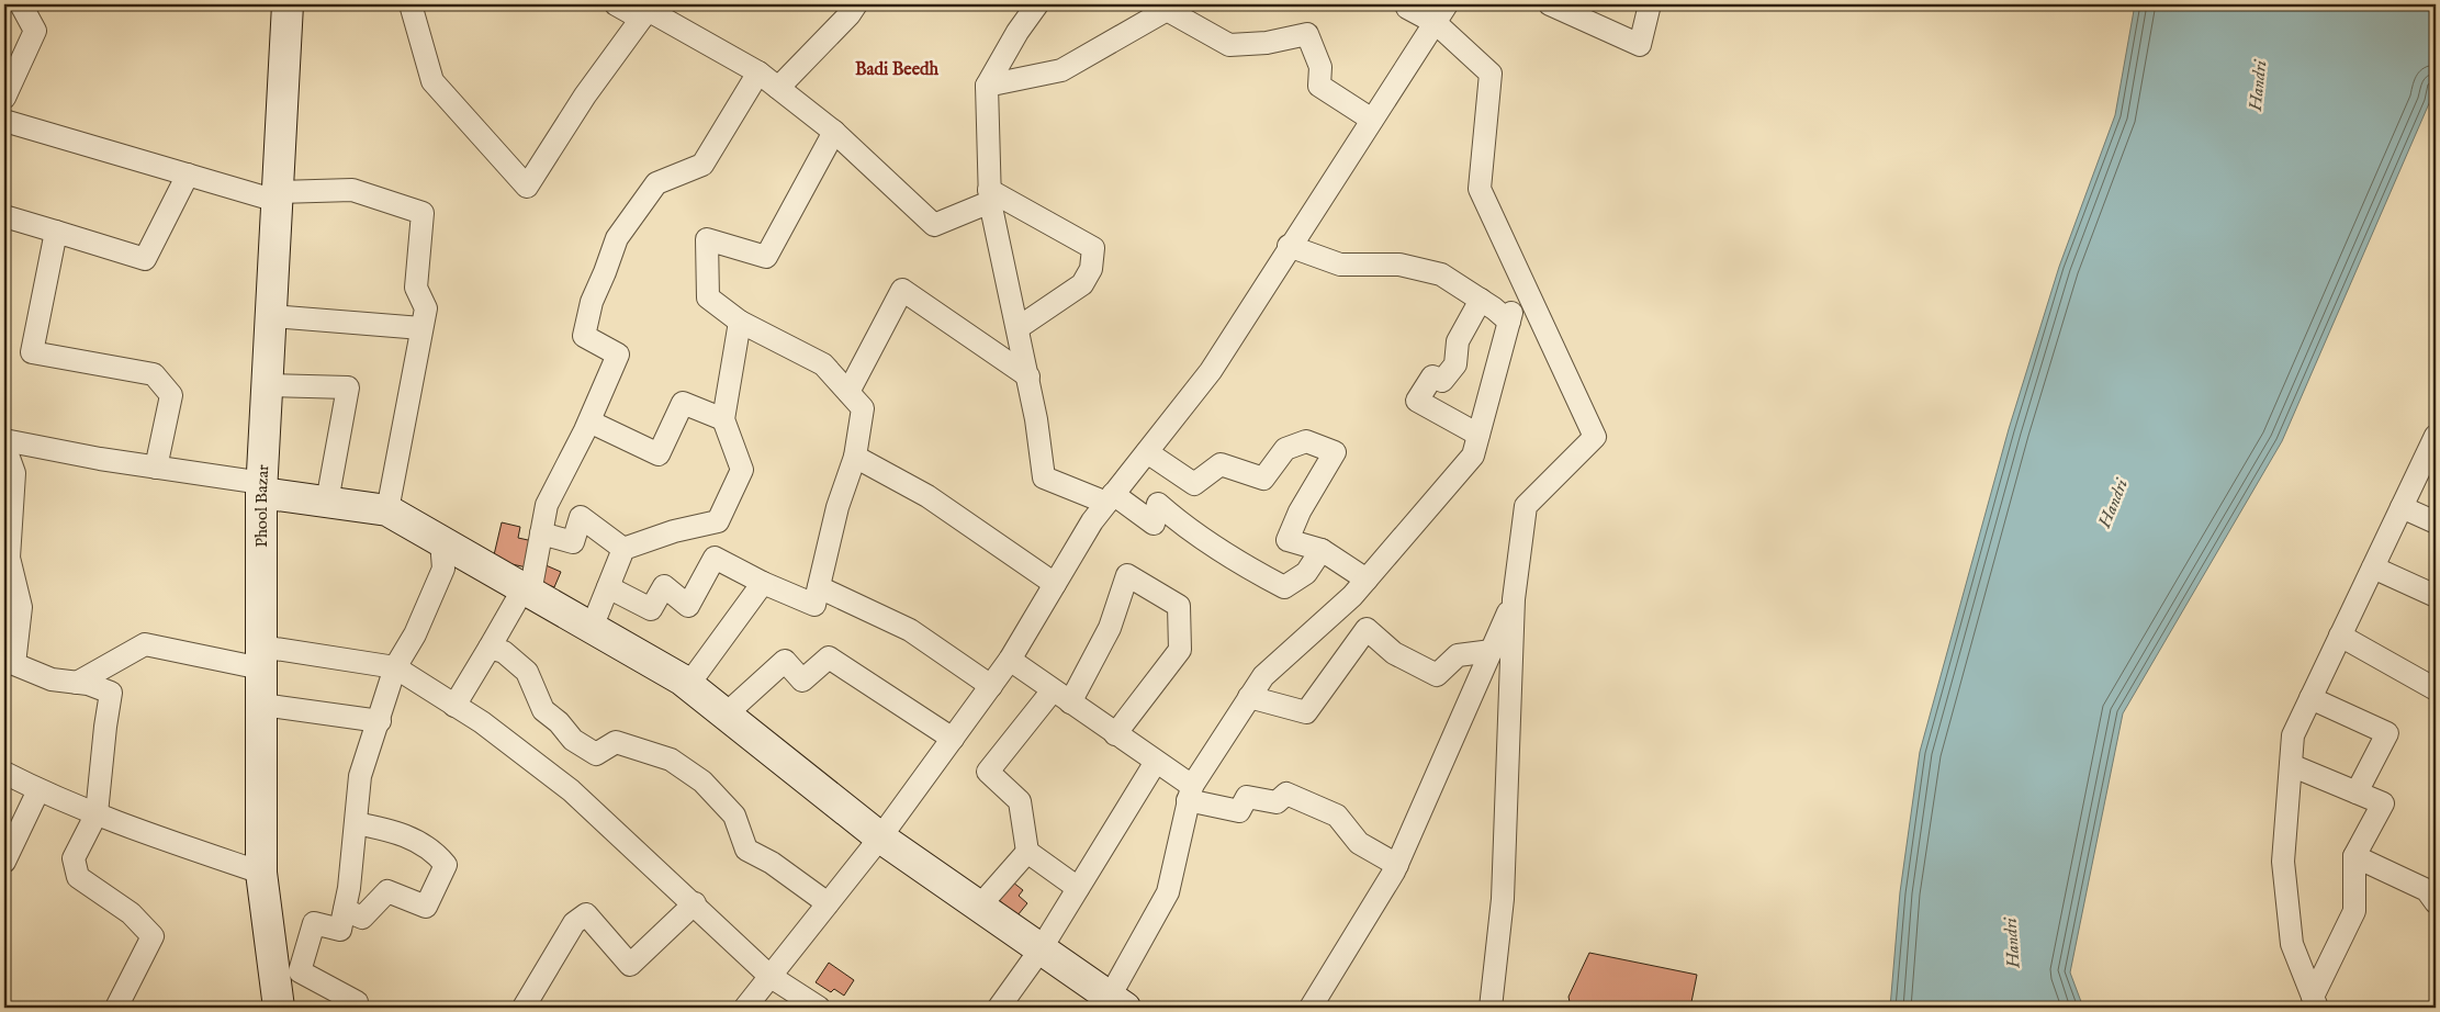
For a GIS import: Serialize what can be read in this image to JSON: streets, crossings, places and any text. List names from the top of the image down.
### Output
{
  "streets": {
    "street": ["Phool Bazar"]
  },
  "districts": ["Badi Beedh"],
  "water": ["Handri"]
}
